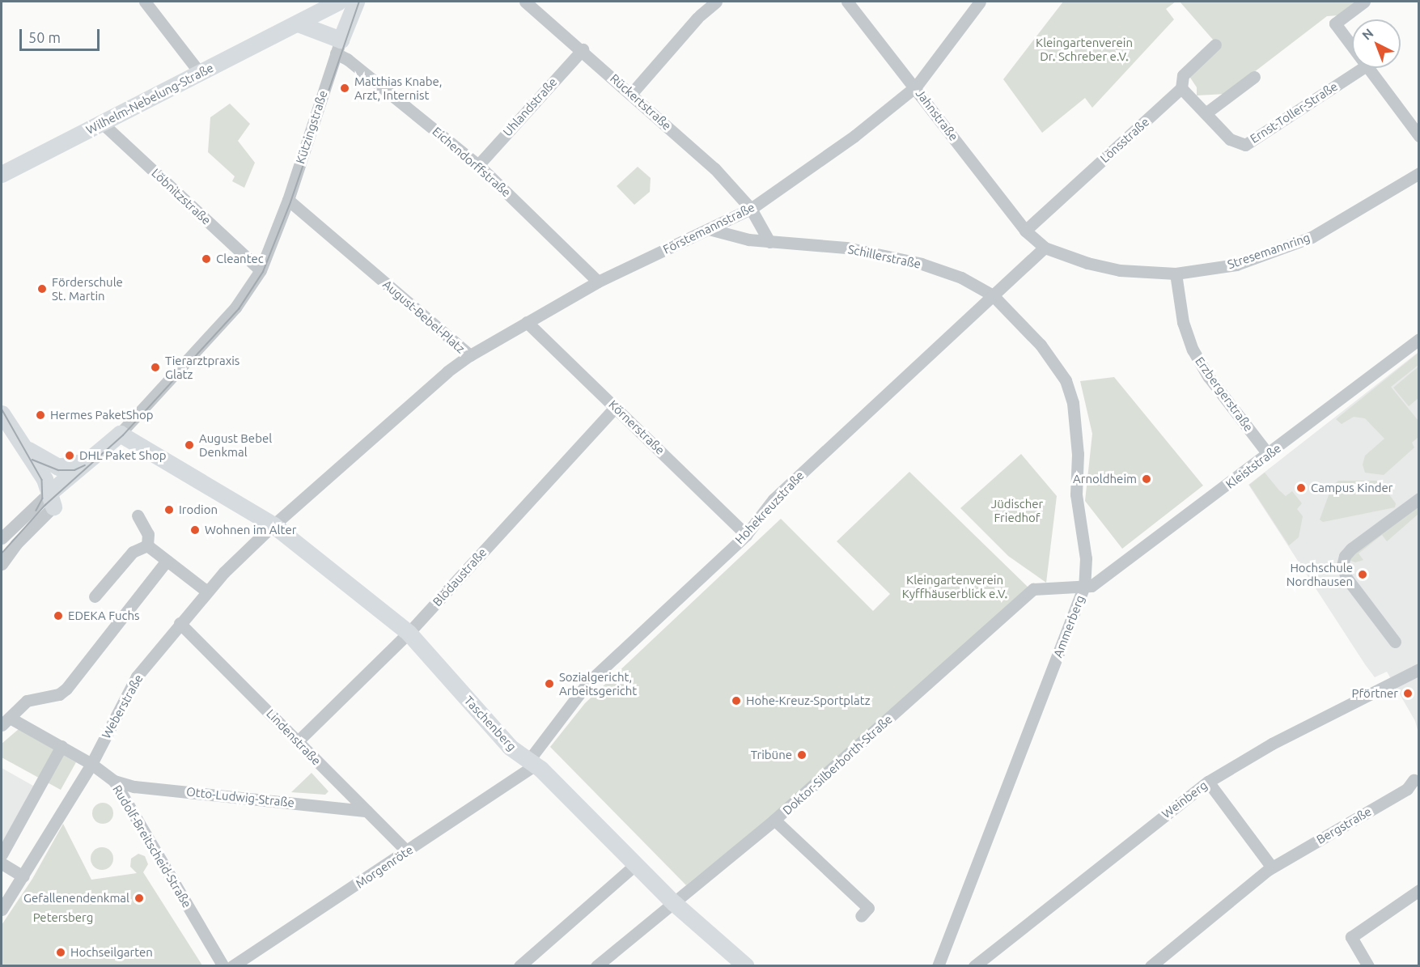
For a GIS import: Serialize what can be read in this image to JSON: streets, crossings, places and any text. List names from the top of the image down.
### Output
{
  "streets": {
    "main road": ["Wilhelm-Nebelung-Straße", "Taschenberg"],
    "street": [
      "Rückertstraße",
      "Uhlandstraße",
      "Ernst-Toller-Straße",
      "Jahnstraße",
      "Kützingstraße",
      "Lönsstraße",
      "Eichendorffstraße",
      "Löbnitzstraße",
      "Förstemannstraße",
      "Stresemannring",
      "Schillerstraße",
      "August-Bebel-Platz",
      "Erzbergerstraße",
      "Körnerstraße",
      "Kleiststraße",
      "Hohekreuzstraße",
      "Blödaustraße",
      "Ammerberg",
      "Weberstraße",
      "Lindenstraße",
      "Doktor-Silberborth-Straße",
      "Otto-Ludwig-Straße",
      "Weinberg",
      "Bergstraße",
      "Rudolf-Breitscheid-Straße",
      "Morgenröte"
    ]
  },
  "crossings": [
    ["Wilhelm-Nebelung-Straße", "Löbnitzstraße"],
    ["Rückertstraße", "Uhlandstraße"],
    ["Rückertstraße", "Förstemannstraße"],
    ["Uhlandstraße", "Eichendorffstraße"],
    ["Ernst-Toller-Straße", "Lönsstraße"],
    ["Jahnstraße", "Lönsstraße"],
    ["Jahnstraße", "Förstemannstraße"],
    ["Jahnstraße", "Stresemannring"],
    ["Kützingstraße", "Eichendorffstraße"],
    ["Kützingstraße", "August-Bebel-Platz"],
    ["Lönsstraße", "Stresemannring"],
    ["Eichendorffstraße", "Förstemannstraße"],
    ["Förstemannstraße", "Schillerstraße"],
    ["Förstemannstraße", "August-Bebel-Platz"],
    ["Förstemannstraße", "Körnerstraße"],
    ["Stresemannring", "Erzbergerstraße"],
    ["Stresemannring", "Hohekreuzstraße"],
    ["Schillerstraße", "Hohekreuzstraße"],
    ["Schillerstraße", "Ammerberg"],
    ["August-Bebel-Platz", "Weberstraße"],
    ["August-Bebel-Platz", "Taschenberg"],
    ["Erzbergerstraße", "Kleiststraße"],
    ["Körnerstraße", "Hohekreuzstraße"],
    ["Körnerstraße", "Blödaustraße"],
    ["Kleiststraße", "Ammerberg"],
    ["Kleiststraße", "Doktor-Silberborth-Straße"],
    ["Hohekreuzstraße", "Ammerberg"],
    ["Hohekreuzstraße", "Taschenberg"],
    ["Hohekreuzstraße", "Morgenröte"],
    ["Blödaustraße", "Taschenberg"],
    ["Blödaustraße", "Lindenstraße"],
    ["Ammerberg", "Doktor-Silberborth-Straße"],
    ["Weberstraße", "Taschenberg"],
    ["Weberstraße", "Lindenstraße"],
    ["Weberstraße", "Rudolf-Breitscheid-Straße"],
    ["Taschenberg", "Doktor-Silberborth-Straße"],
    ["Taschenberg", "Morgenröte"],
    ["Lindenstraße", "Otto-Ludwig-Straße"],
    ["Lindenstraße", "Morgenröte"],
    ["Otto-Ludwig-Straße", "Rudolf-Breitscheid-Straße"]
  ],
  "parks": [
    "Kleingartenverein Dr. Schreber e.V.",
    "Jüdischer Friedhof",
    "Kleingartenverein Kyffhäuserblick e.V.",
    "Petersberg"
  ],
  "places": [
    "Matthias Knabe, Arzt, Internist",
    "Cleantec",
    "Förderschule St. Martin",
    "Tierarztpraxis Glatz",
    "Hermes PaketShop",
    "August Bebel Denkmal",
    "DHL Paket Shop",
    "Arnoldheim",
    "Campus Kinder",
    "Irodion",
    "Wohnen im Alter",
    "Hochschule Nordhausen",
    "EDEKA Fuchs",
    "Sozialgericht, Arbeitsgericht",
    "Pförtner",
    "Hohe-Kreuz-Sportplatz",
    "Tribüne",
    "Gefallenendenkmal",
    "Hochseilgarten"
  ],
  "scale_bar": "50 m",
  "north": "top left"
}
